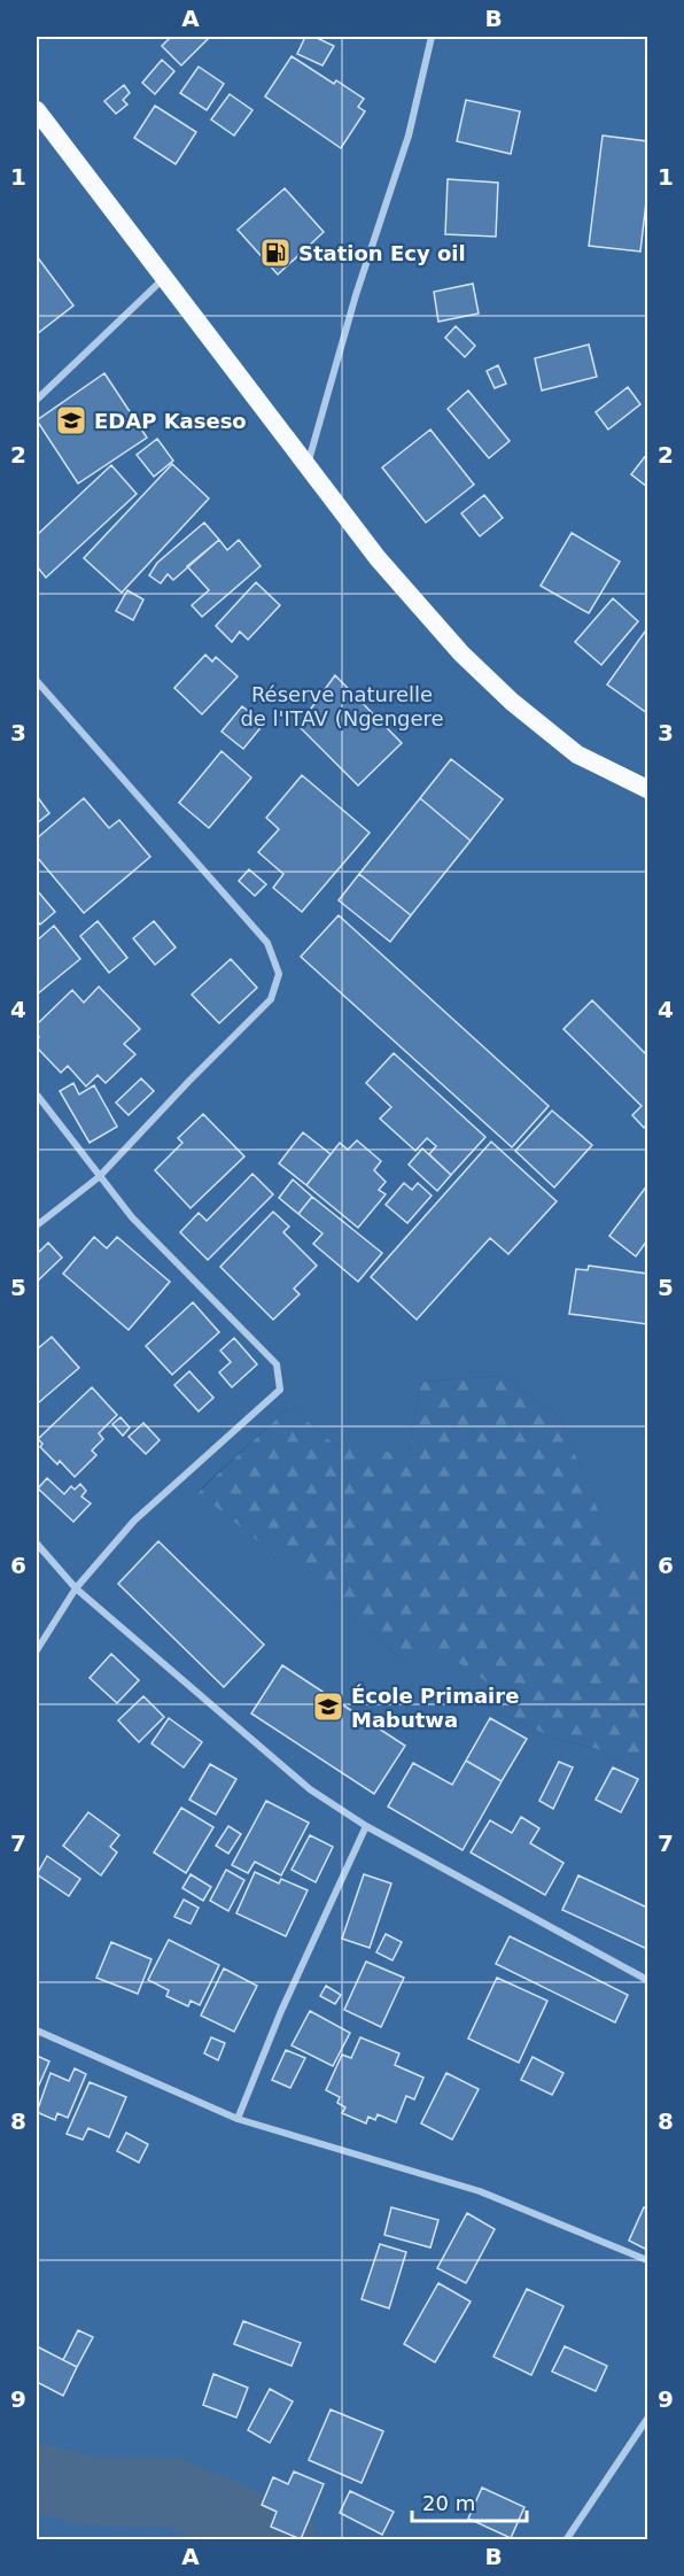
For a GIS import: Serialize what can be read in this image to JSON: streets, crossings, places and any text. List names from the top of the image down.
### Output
{
  "parks": ["Réserve naturelle de l'ITAV (Ngengere"],
  "places": {
    "fuel station": ["Station Ecy oil"],
    "school or university": ["EDAP Kaseso", "École Primaire Mabutwa"]
  },
  "scale_bar": "20 m",
  "grid": {
    "columns": ["A", "B"],
    "rows": [
      "1",
      "2",
      "3",
      "4",
      "5",
      "6",
      "7",
      "8",
      "9"
    ]
  }
}
